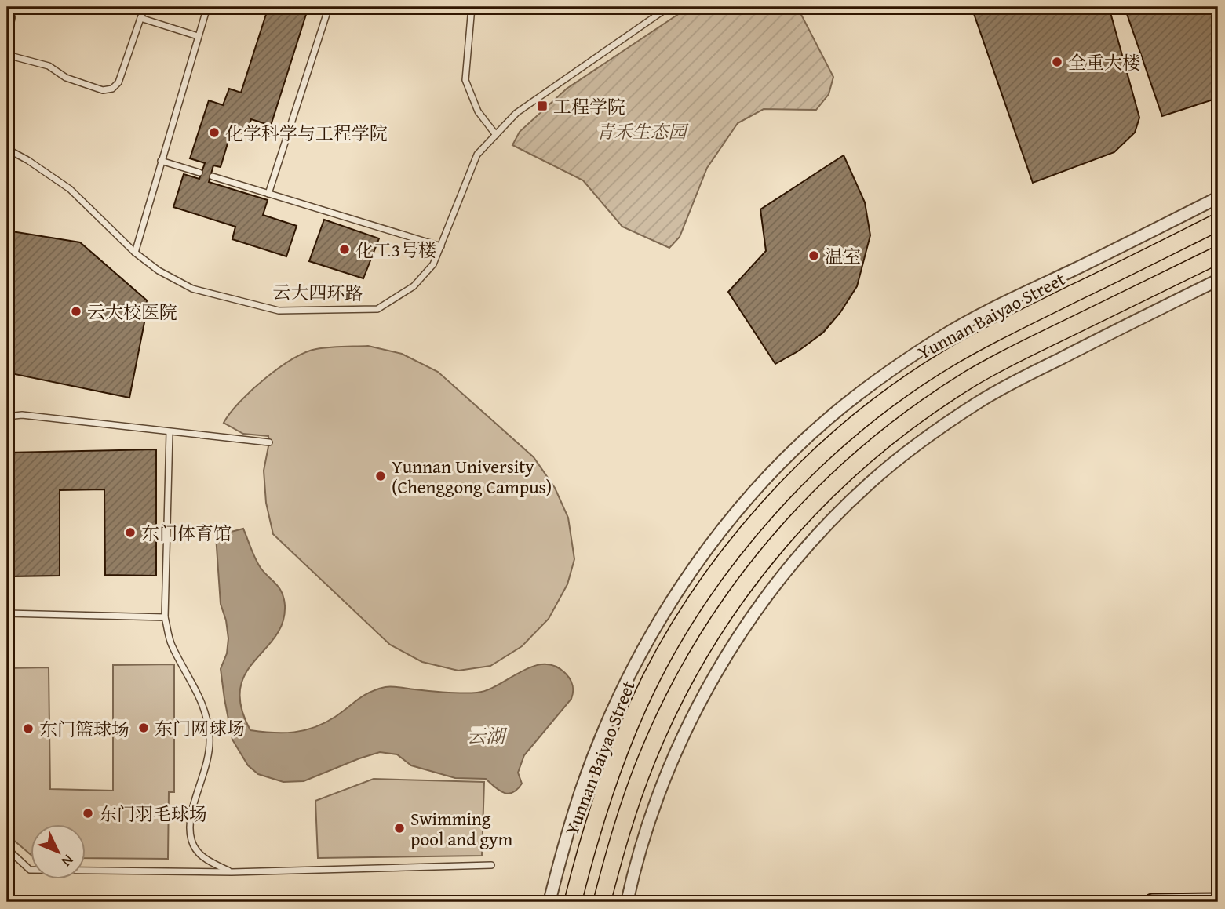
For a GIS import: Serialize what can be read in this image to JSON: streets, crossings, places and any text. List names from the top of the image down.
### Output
{
  "streets": {
    "main road": ["Yunnan Baiyao Street"],
    "lane": ["云大四环路"]
  },
  "water": ["云湖"],
  "parks": ["青禾生态园"],
  "places": {
    "other": [
      "全重大楼",
      "化学科学与工程学院",
      "化工3号楼",
      "温室",
      "云大校医院",
      "Yunnan University (Chenggong Campus)",
      "东门体育馆",
      "东门网球场",
      "东门篮球场",
      "东门羽毛球场",
      "Swimming pool and gym"
    ],
    "transit": ["工程学院"]
  },
  "north": "bottom right"
}
